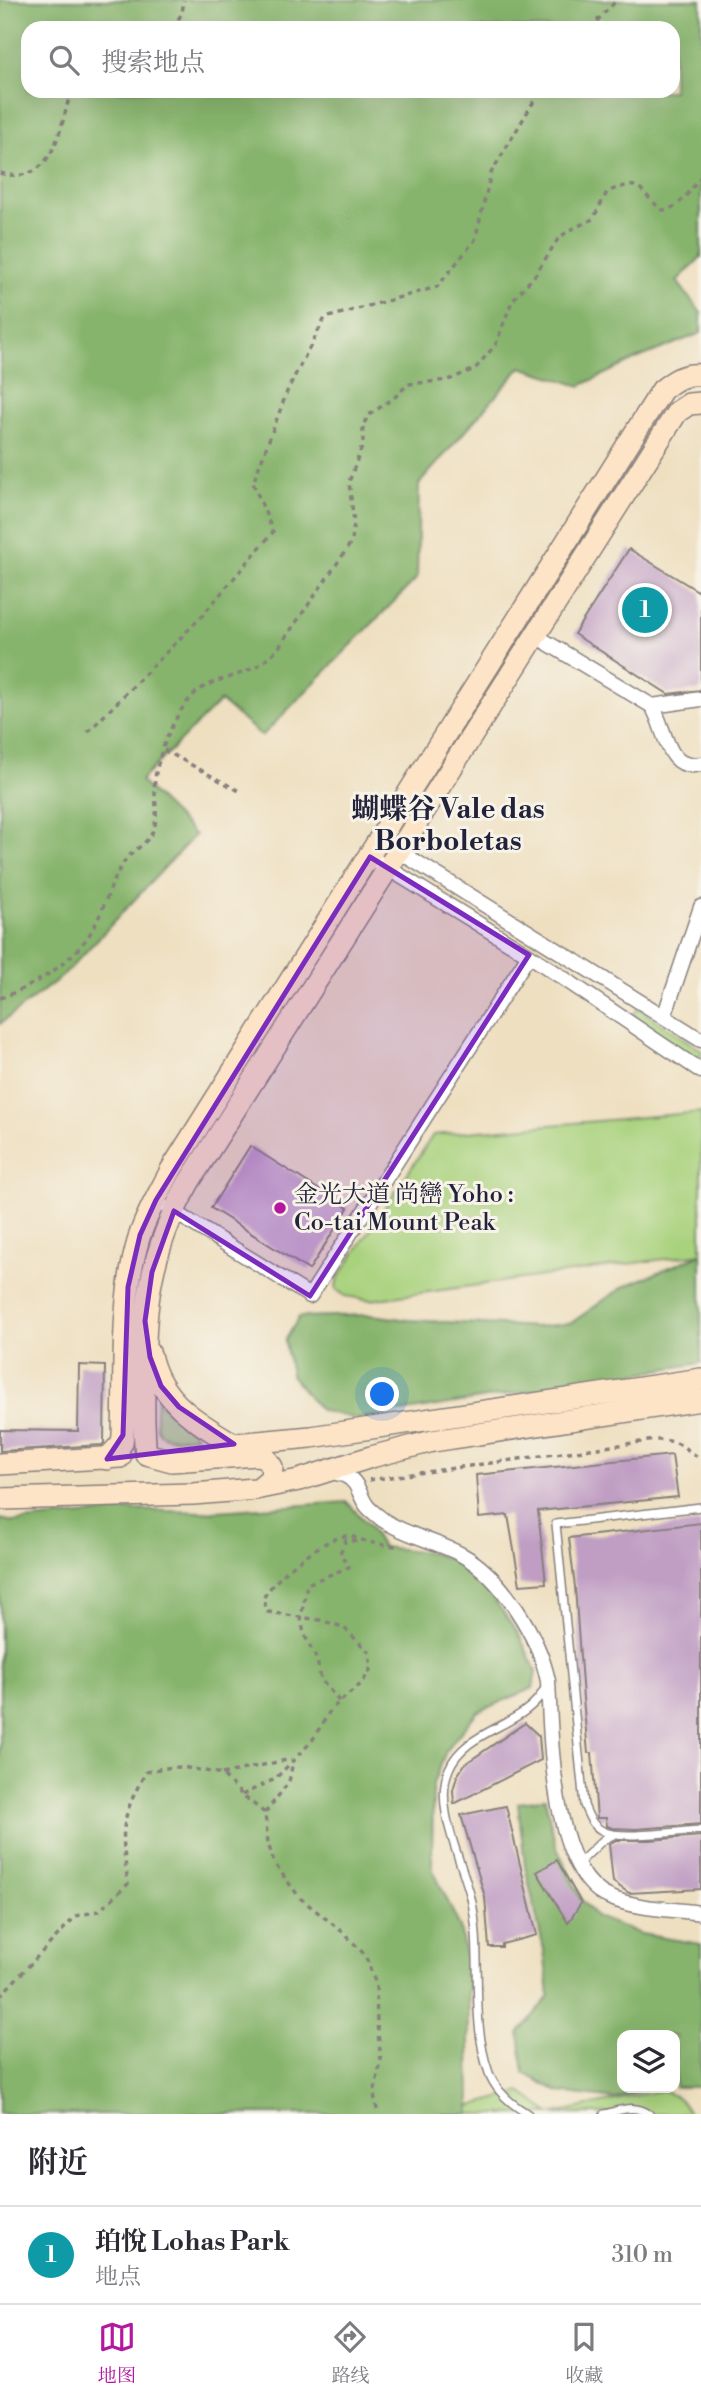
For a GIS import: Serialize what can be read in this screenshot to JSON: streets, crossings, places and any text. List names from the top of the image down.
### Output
{
  "districts": ["蝴蝶谷 Vale das Borboletas"],
  "places": ["金光大道 尚巒 Yoho : Co-tai Mount Peak"],
  "page": {
    "search": "搜索地点",
    "pins": "1",
    "heading": "附近",
    "list": [
      {
        "mark": "1",
        "name": "珀悅 Lohas Park",
        "note": "地点",
        "value": "310 m"
      }
    ],
    "nav": ["地图", "路线", "收藏"]
  }
}
